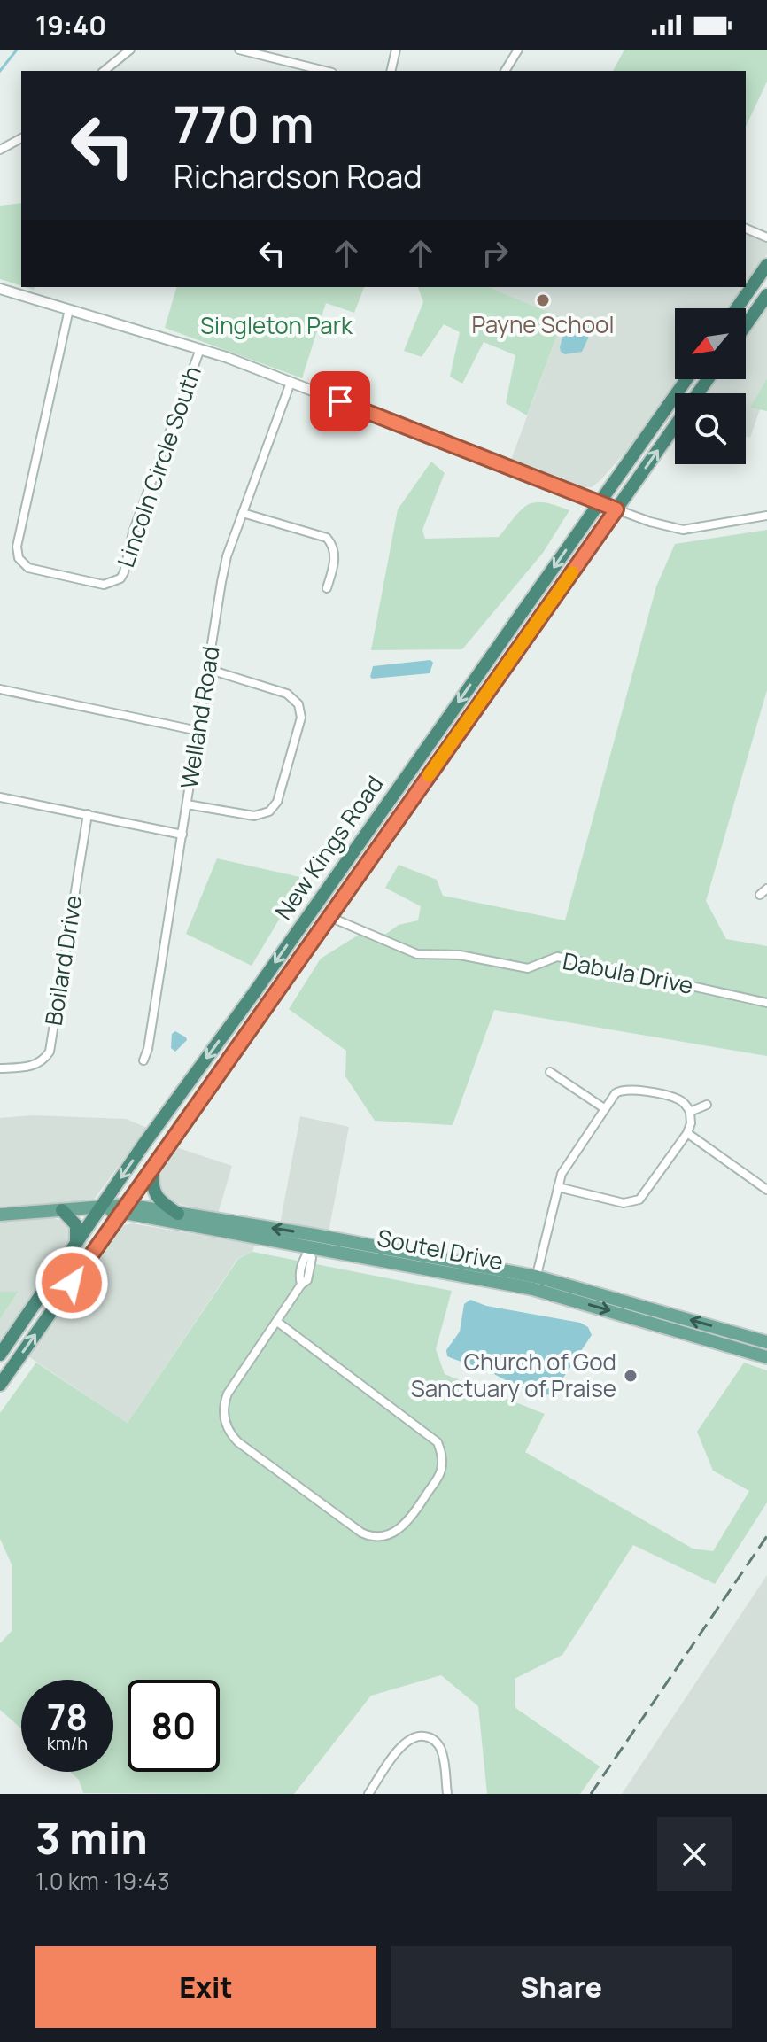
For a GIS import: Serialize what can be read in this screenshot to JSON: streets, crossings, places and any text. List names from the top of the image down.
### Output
{
  "streets": {
    "highway": ["New Kings Road"],
    "main road": ["Soutel Drive"],
    "street": [
      "Lincoln Circle South",
      "Welland Road",
      "Boilard Drive",
      "Dabula Drive"
    ]
  },
  "crossings": [
    ["New Kings Road", "Dabula Drive"],
    ["New Kings Road", "Soutel Drive"]
  ],
  "parks": ["Singleton Park"],
  "places": ["Payne School", "Church of God Sanctuary of Praise"],
  "north": "bottom left",
  "page": {
    "status": "19:40",
    "turn": ["770 m", "Richardson Road"],
    "speed": "78 km/h",
    "limit": "80",
    "heading": ["3 min", "1.0 km · 19:43"],
    "buttons": ["Exit", "Share"]
  }
}
